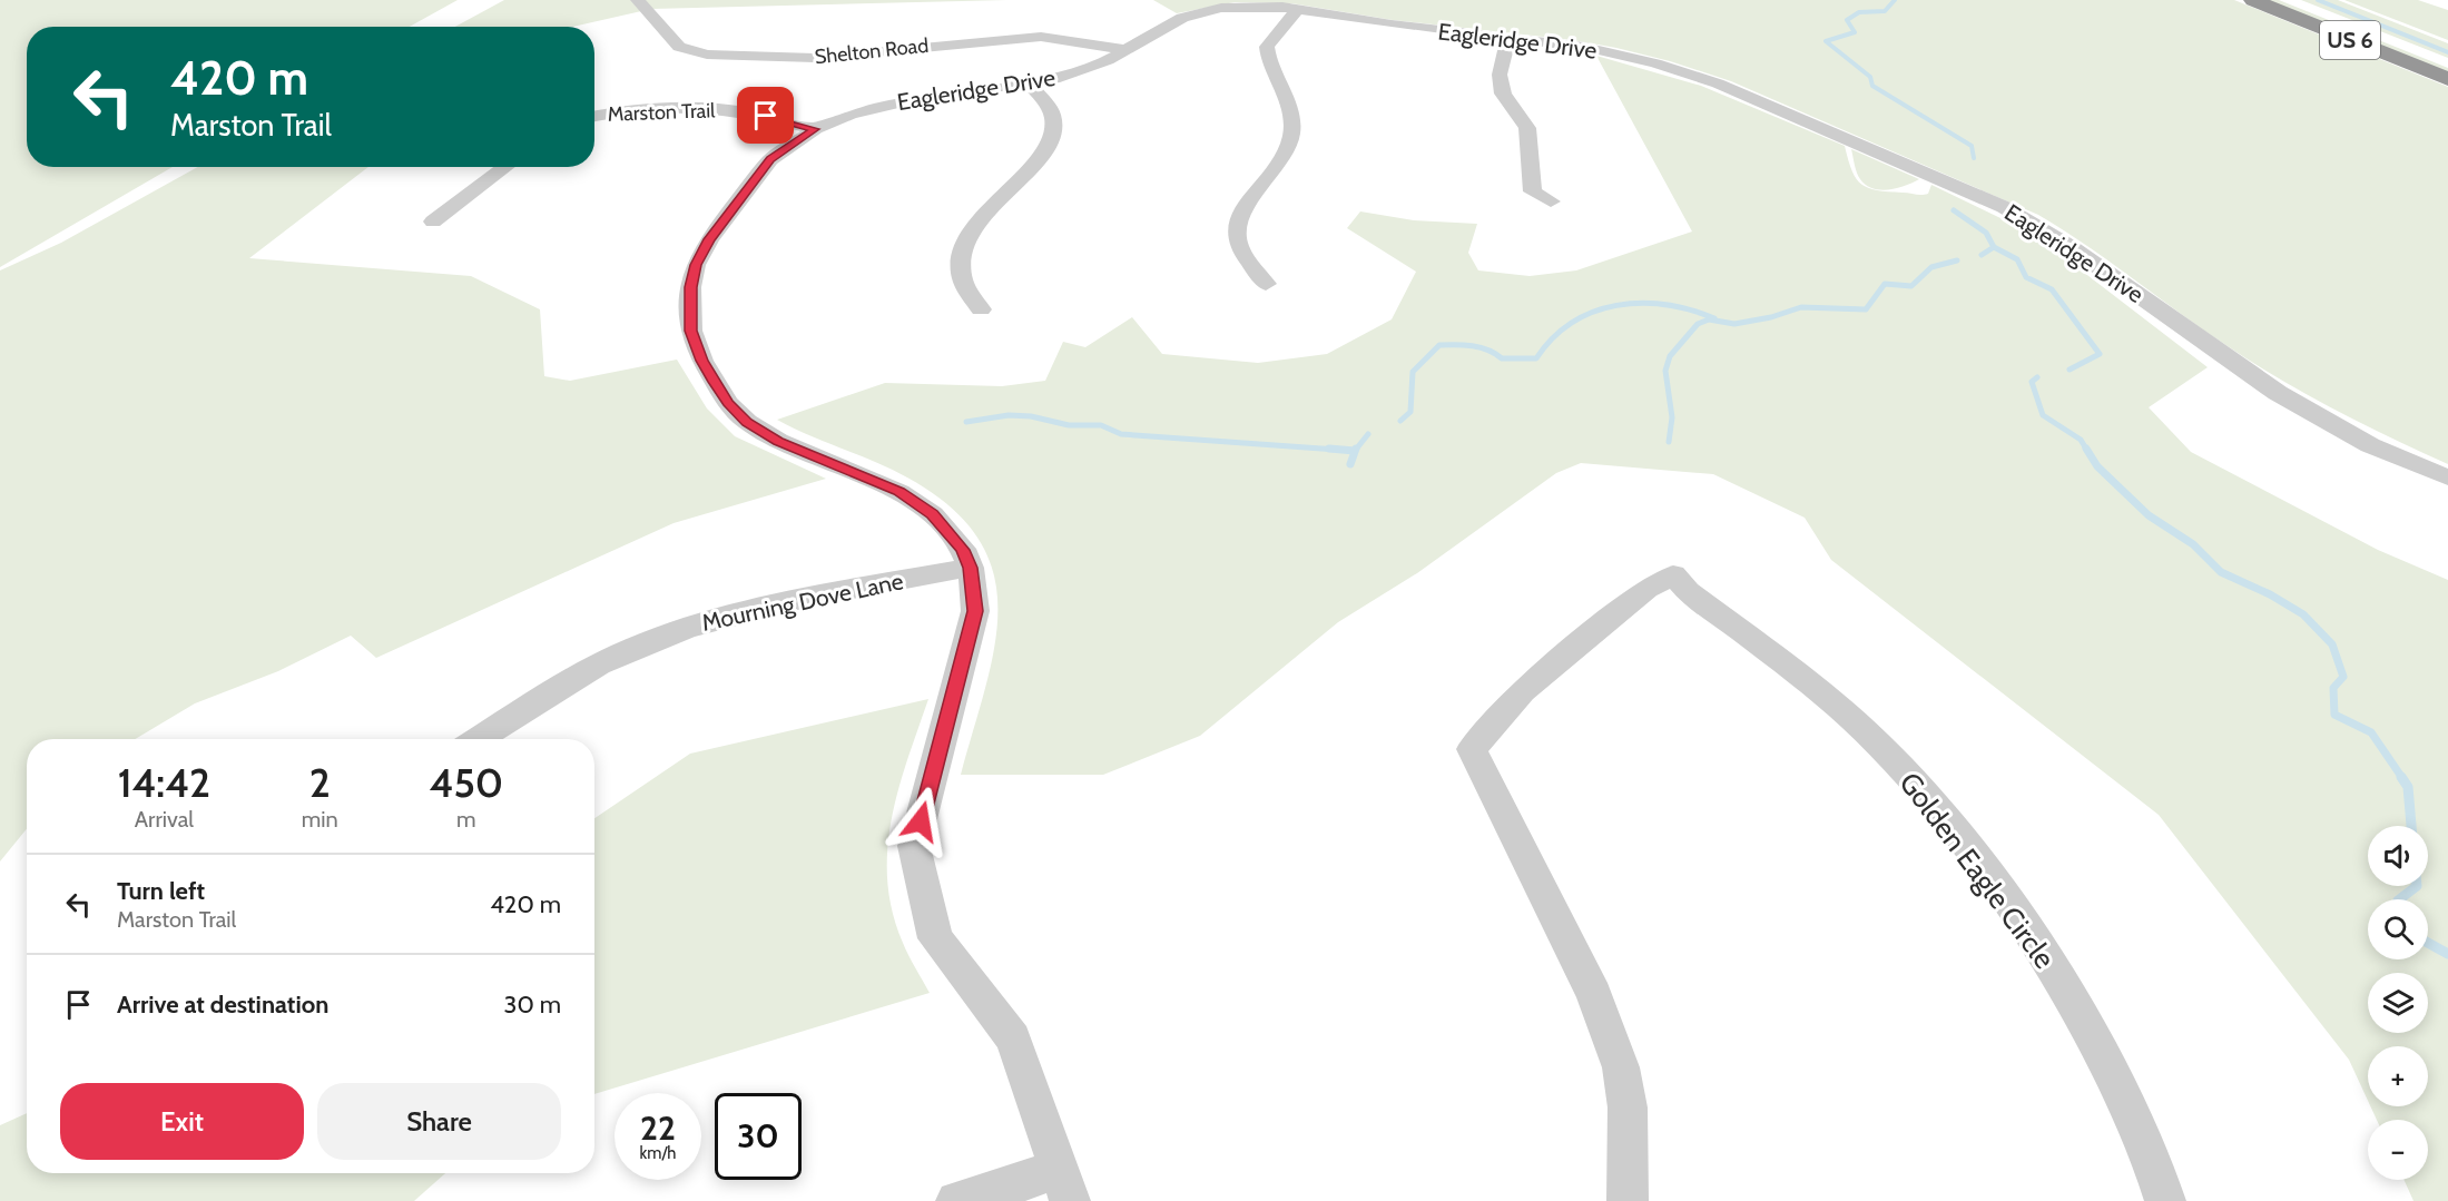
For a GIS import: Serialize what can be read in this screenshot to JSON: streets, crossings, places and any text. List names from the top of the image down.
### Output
{
  "streets": {
    "highway": ["US 6"],
    "street": [
      "Eagleridge Drive",
      "Shelton Road",
      "Marston Trail",
      "Mourning Dove Lane",
      "Golden Eagle Circle"
    ]
  },
  "crossings": [
    ["Eagleridge Drive", "Shelton Road"],
    ["Eagleridge Drive", "Marston Trail"],
    ["Eagleridge Drive", "Mourning Dove Lane"]
  ],
  "page": {
    "turn": ["420 m", "Marston Trail"],
    "eta": [
      "14:42",
      "Arrival",
      "2",
      "min",
      "450",
      "m"
    ],
    "map_buttons": ["+", "−"],
    "list": [
      {
        "name": "Turn left",
        "note": "Marston Trail",
        "value": "420 m"
      },
      {
        "name": "Arrive at destination",
        "value": "30 m"
      }
    ],
    "buttons": ["Exit", "Share"],
    "speed": "22 km/h",
    "limit": "30"
  }
}
